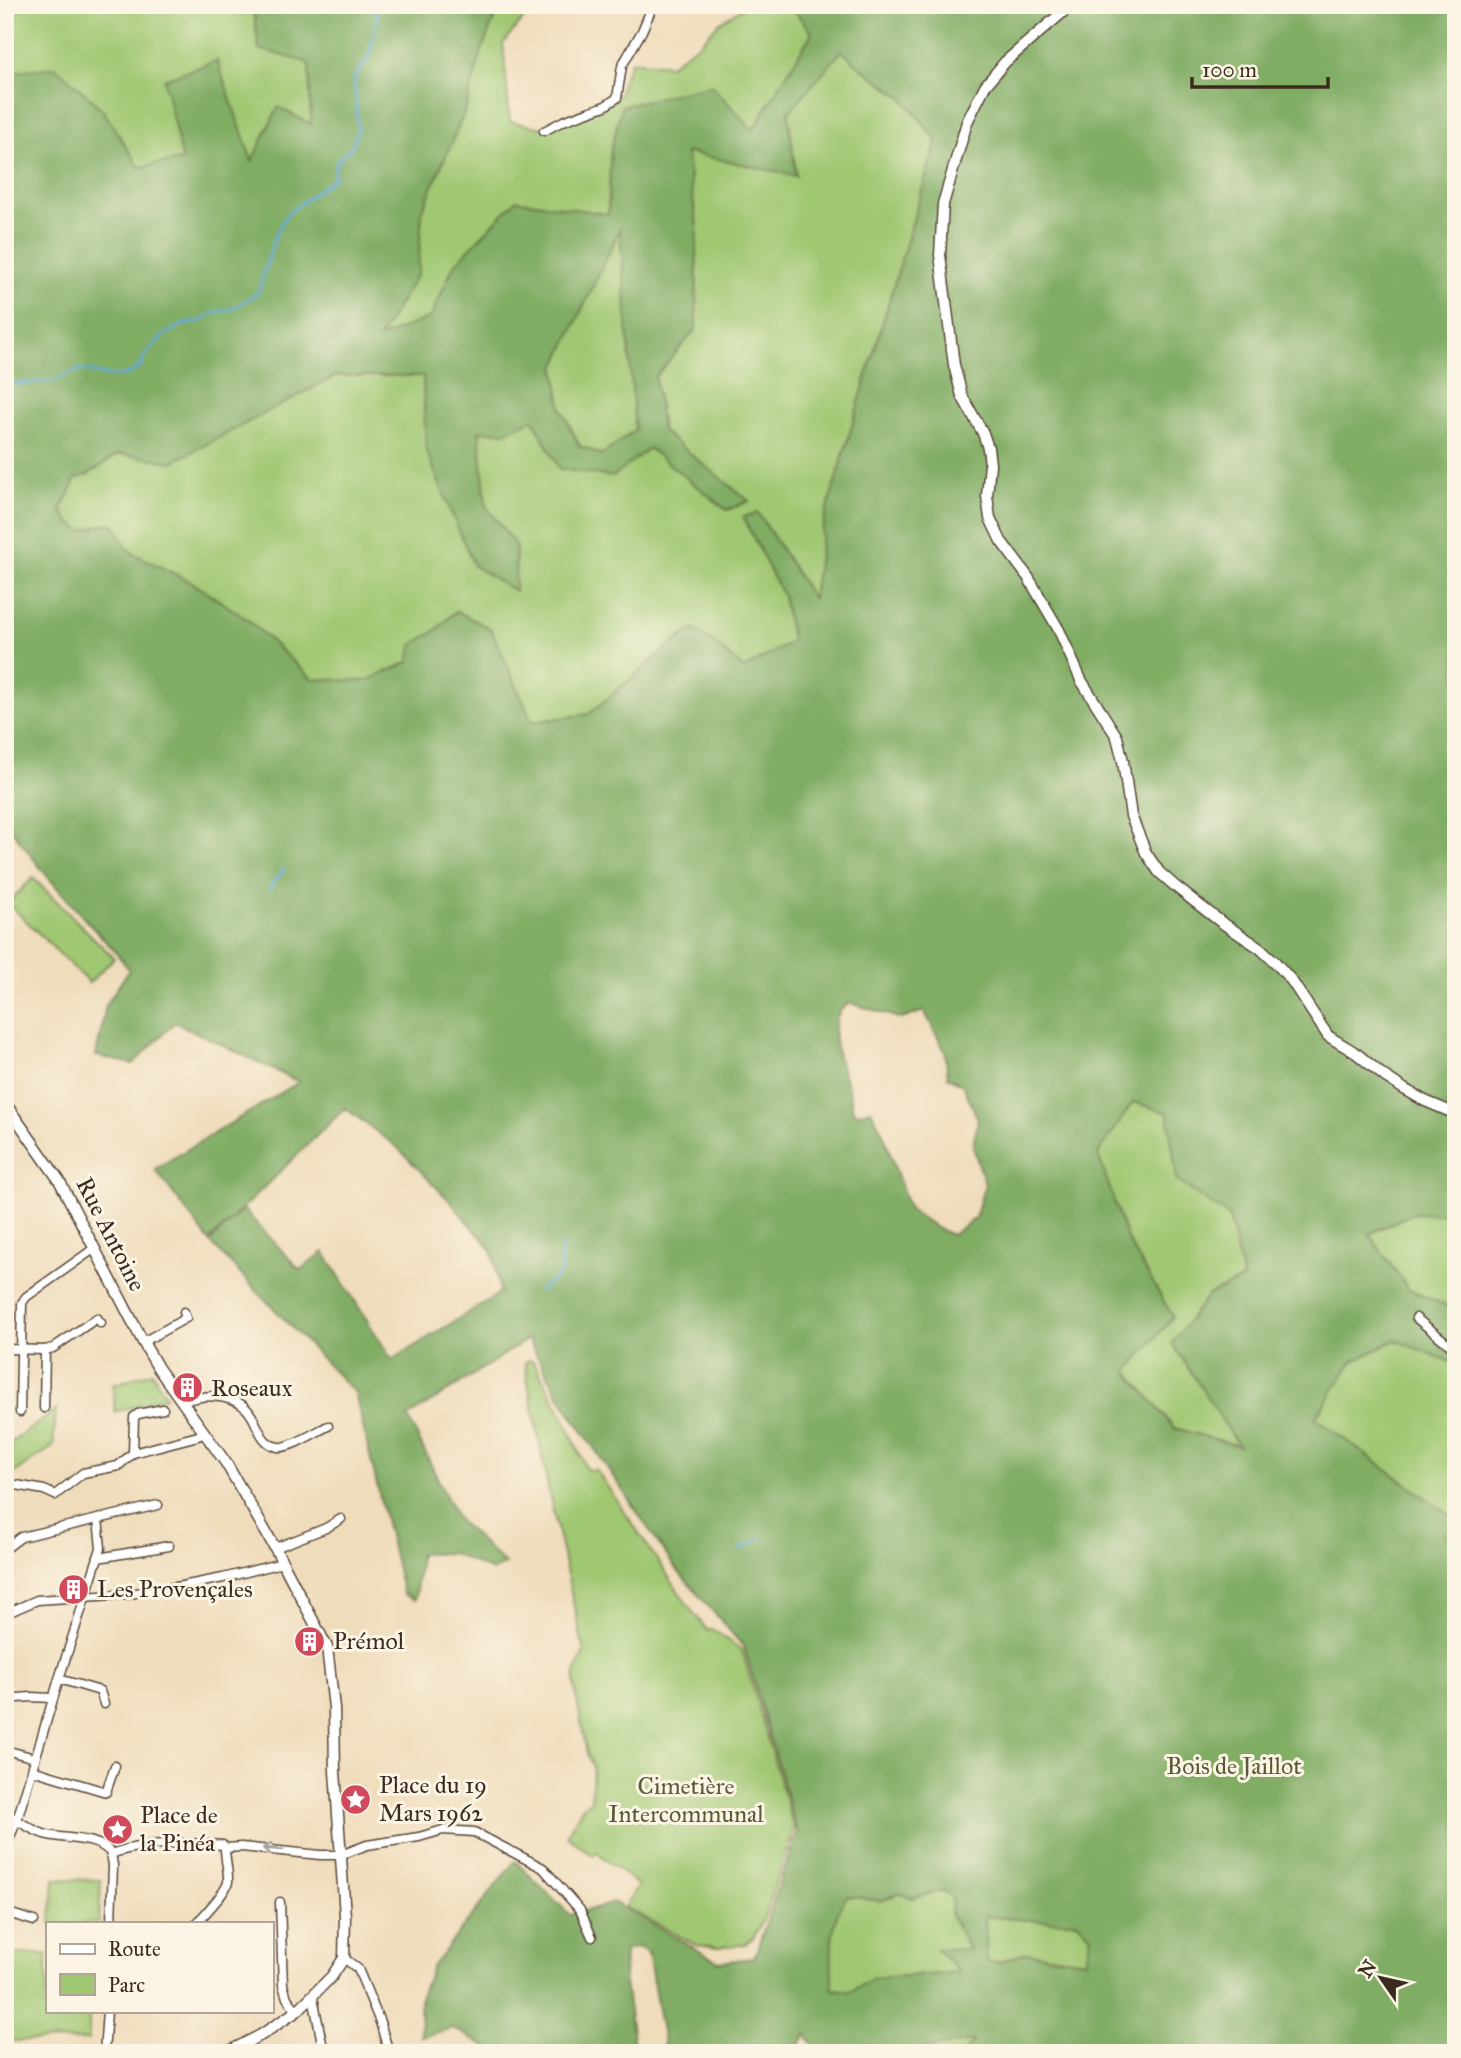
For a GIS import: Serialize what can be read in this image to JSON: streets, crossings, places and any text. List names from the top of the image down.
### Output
{
  "streets": {
    "street": ["Rue Antoine"]
  },
  "parks": ["Bois de Jaillot", "Cimetière Intercommunal"],
  "places": {
    "building": ["Roseaux", "Les Provençales", "Prémol"],
    "place": ["Place du 19 Mars 1962", "Place de la Pinéa"]
  },
  "legend": ["Route", "Parc"],
  "scale_bar": "100 m",
  "north": "top left"
}
